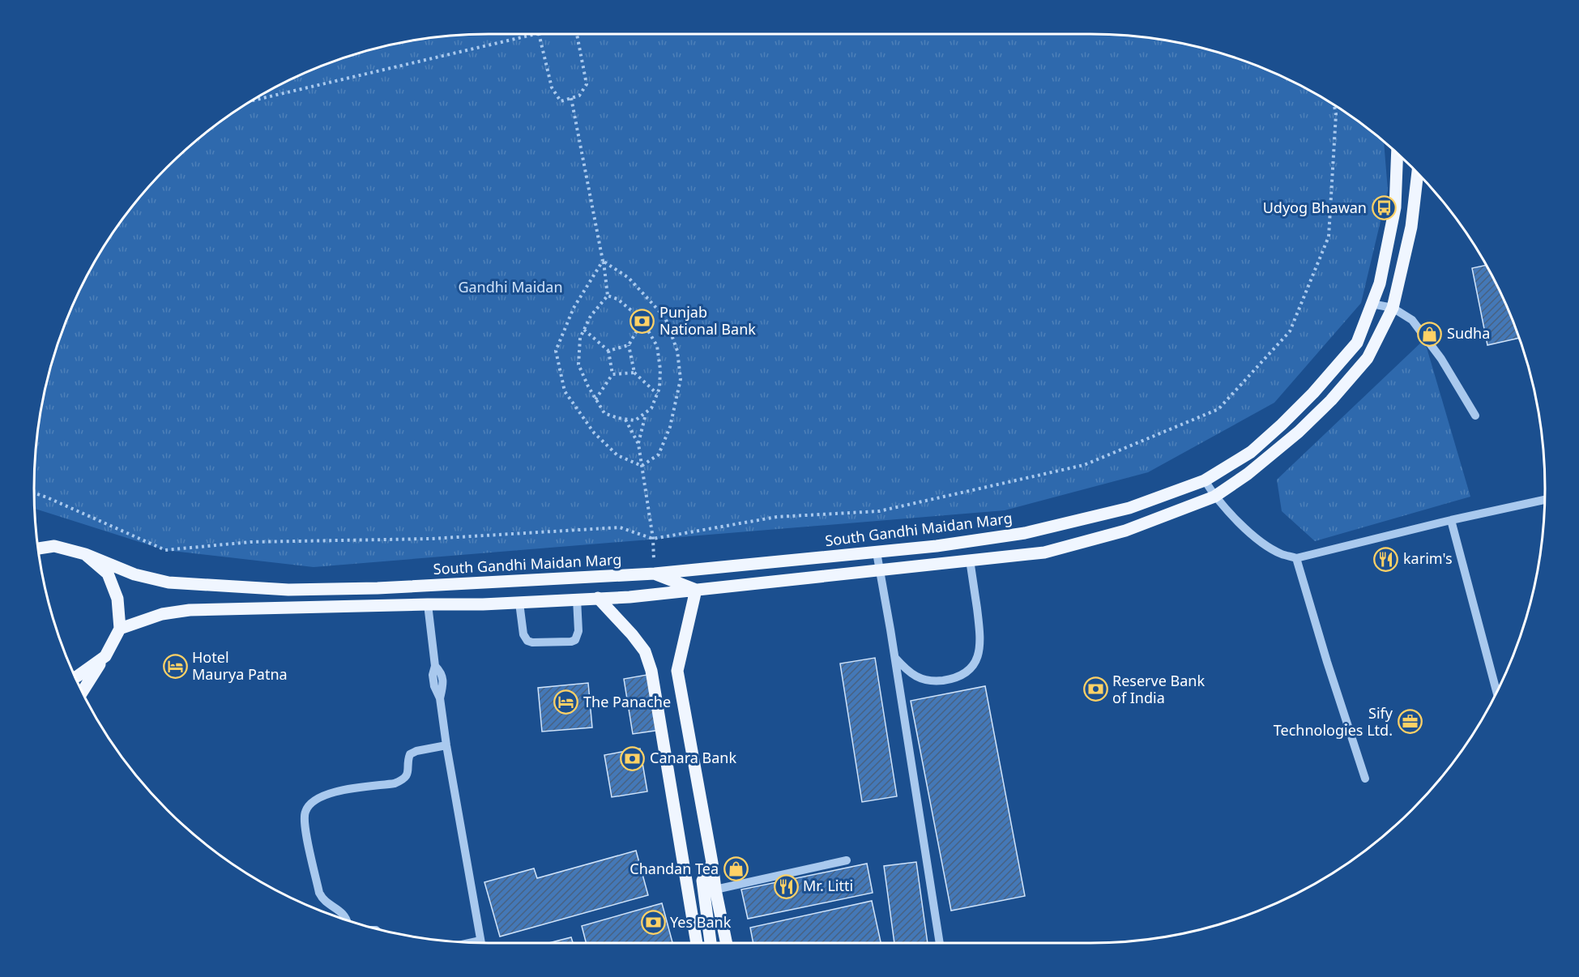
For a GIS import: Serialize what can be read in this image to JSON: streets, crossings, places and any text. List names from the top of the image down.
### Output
{
  "streets": {
    "main road": ["South Gandhi Maidan Marg"]
  },
  "parks": ["Gandhi Maidan"],
  "places": {
    "bus stop": ["Udyog Bhawan"],
    "bank": [
      "Punjab National Bank",
      "Reserve Bank of India",
      "Canara Bank",
      "Yes Bank"
    ],
    "shop": ["Sudha", "Chandan Tea"],
    "restaurant": ["karim's", "Mr. Litti"],
    "hotel": ["Hotel Maurya Patna", "The Panache"],
    "office": ["Sify Technologies Ltd."]
  }
}
